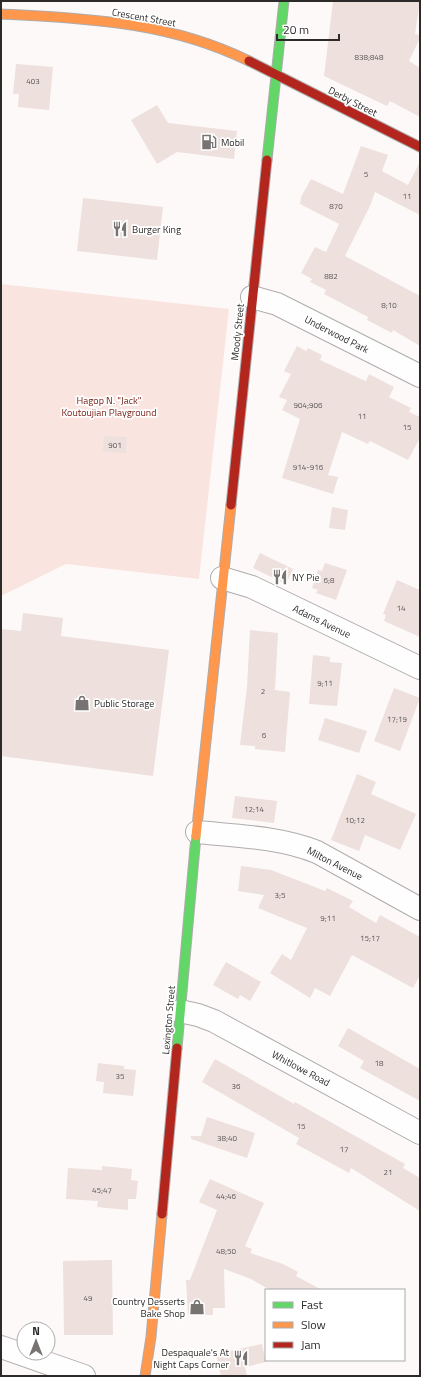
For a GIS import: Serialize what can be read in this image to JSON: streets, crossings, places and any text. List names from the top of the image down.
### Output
{
  "streets": {
    "main road": [
      "Crescent Street",
      "Derby Street",
      "Moody Street",
      "Lexington Street"
    ],
    "street": [
      "Underwood Park",
      "Adams Avenue",
      "Milton Avenue",
      "Whitlowe Road"
    ]
  },
  "crossings": [
    ["Crescent Street", "Derby Street"],
    ["Crescent Street", "Moody Street"],
    ["Derby Street", "Moody Street"],
    ["Moody Street", "Underwood Park"],
    ["Moody Street", "Adams Avenue"],
    ["Moody Street", "Lexington Street"],
    ["Milton Avenue", "Lexington Street"],
    ["Lexington Street", "Whitlowe Road"]
  ],
  "parks": ["Hagop N. \"Jack\" Koutoujian Playground"],
  "places": {
    "fuel station": ["Mobil"],
    "restaurant": ["Burger King", "NY Pie", "Despaquale's At Night Caps Corner"],
    "shop": ["Public Storage", "Country Desserts Bake Shop"]
  },
  "house_numbers": [
    "838;848",
    "403",
    "5",
    "11",
    "870",
    "882",
    "8;10",
    "904;906",
    "11",
    "15",
    "901",
    "914-916",
    "6;8",
    "14",
    "9;11",
    "2",
    "17;19",
    "6",
    "12;14",
    "10;12",
    "3;5",
    "9;11",
    "15;17",
    "18",
    "35",
    "36",
    "15",
    "38;40",
    "17",
    "21",
    "45;47",
    "44;46",
    "48;50",
    "49"
  ],
  "legend": ["Fast", "Slow", "Jam"],
  "scale_bar": "20 m",
  "north": "top"
}
